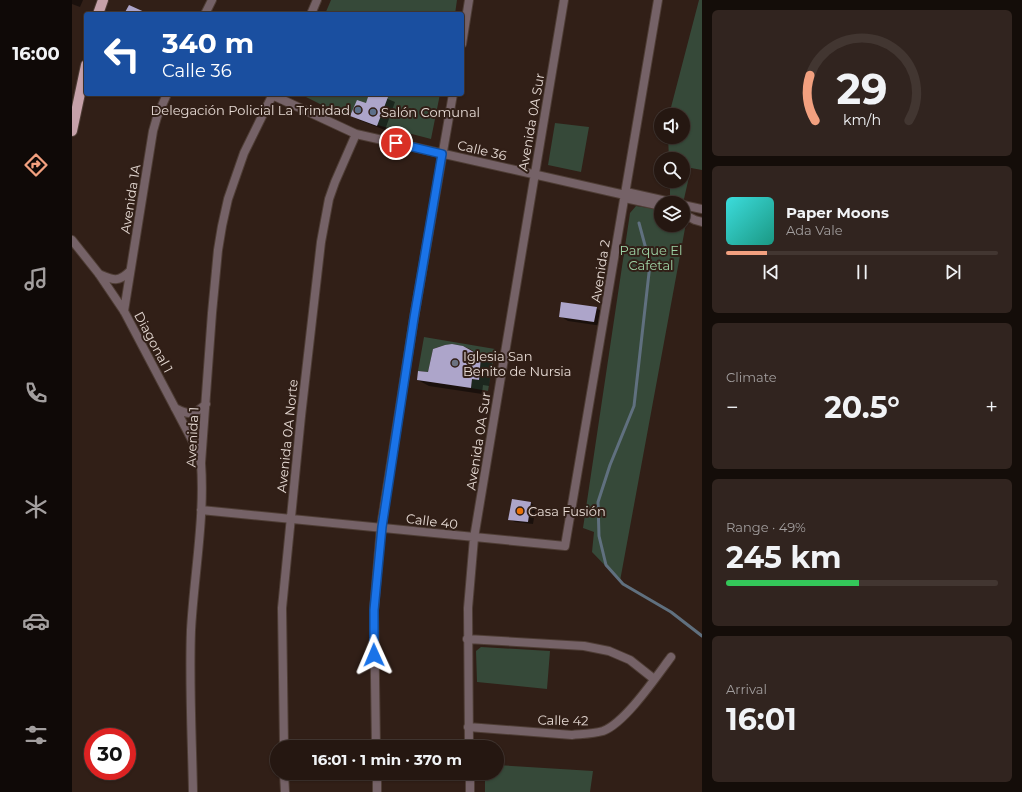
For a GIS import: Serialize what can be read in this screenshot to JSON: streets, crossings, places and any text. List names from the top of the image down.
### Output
{
  "streets": {
    "street": [
      "Avenida 0A Sur",
      "Calle 36",
      "Avenida 1A",
      "Avenida 2",
      "Diagonal 1",
      "Avenida 0A Norte",
      "Avenida 1",
      "Calle 40",
      "Calle 42"
    ]
  },
  "crossings": [
    ["Avenida 0A Sur", "Calle 36"],
    ["Avenida 0A Sur", "Calle 40"],
    ["Avenida 0A Sur", "Calle 42"],
    ["Calle 36", "Avenida 2"],
    ["Calle 36", "Avenida 0A Norte"],
    ["Avenida 1A", "Diagonal 1"],
    ["Avenida 2", "Calle 40"],
    ["Diagonal 1", "Avenida 1"],
    ["Avenida 0A Norte", "Calle 40"],
    ["Avenida 1", "Calle 40"]
  ],
  "parks": ["Parque El Cafetal"],
  "places": [
    "Delegación Policial La Trinidad",
    "Salón Comunal",
    "Iglesia San Benito de Nursia",
    "Casa Fusión"
  ],
  "page": {
    "tabs": "16:00",
    "turn": ["340 m", "Calle 36"],
    "song": ["Paper Moons", "Ada Vale"],
    "tile": [
      "Climate",
      ["Range · 49%", "245 km"],
      ["Arrival", "16:01"]
    ],
    "heat": ["−", "20.5°", "+"],
    "limit": "30",
    "trip": "16:01 · 1 min · 370 m",
    "gauge": ["29", "km/h"]
  }
}
